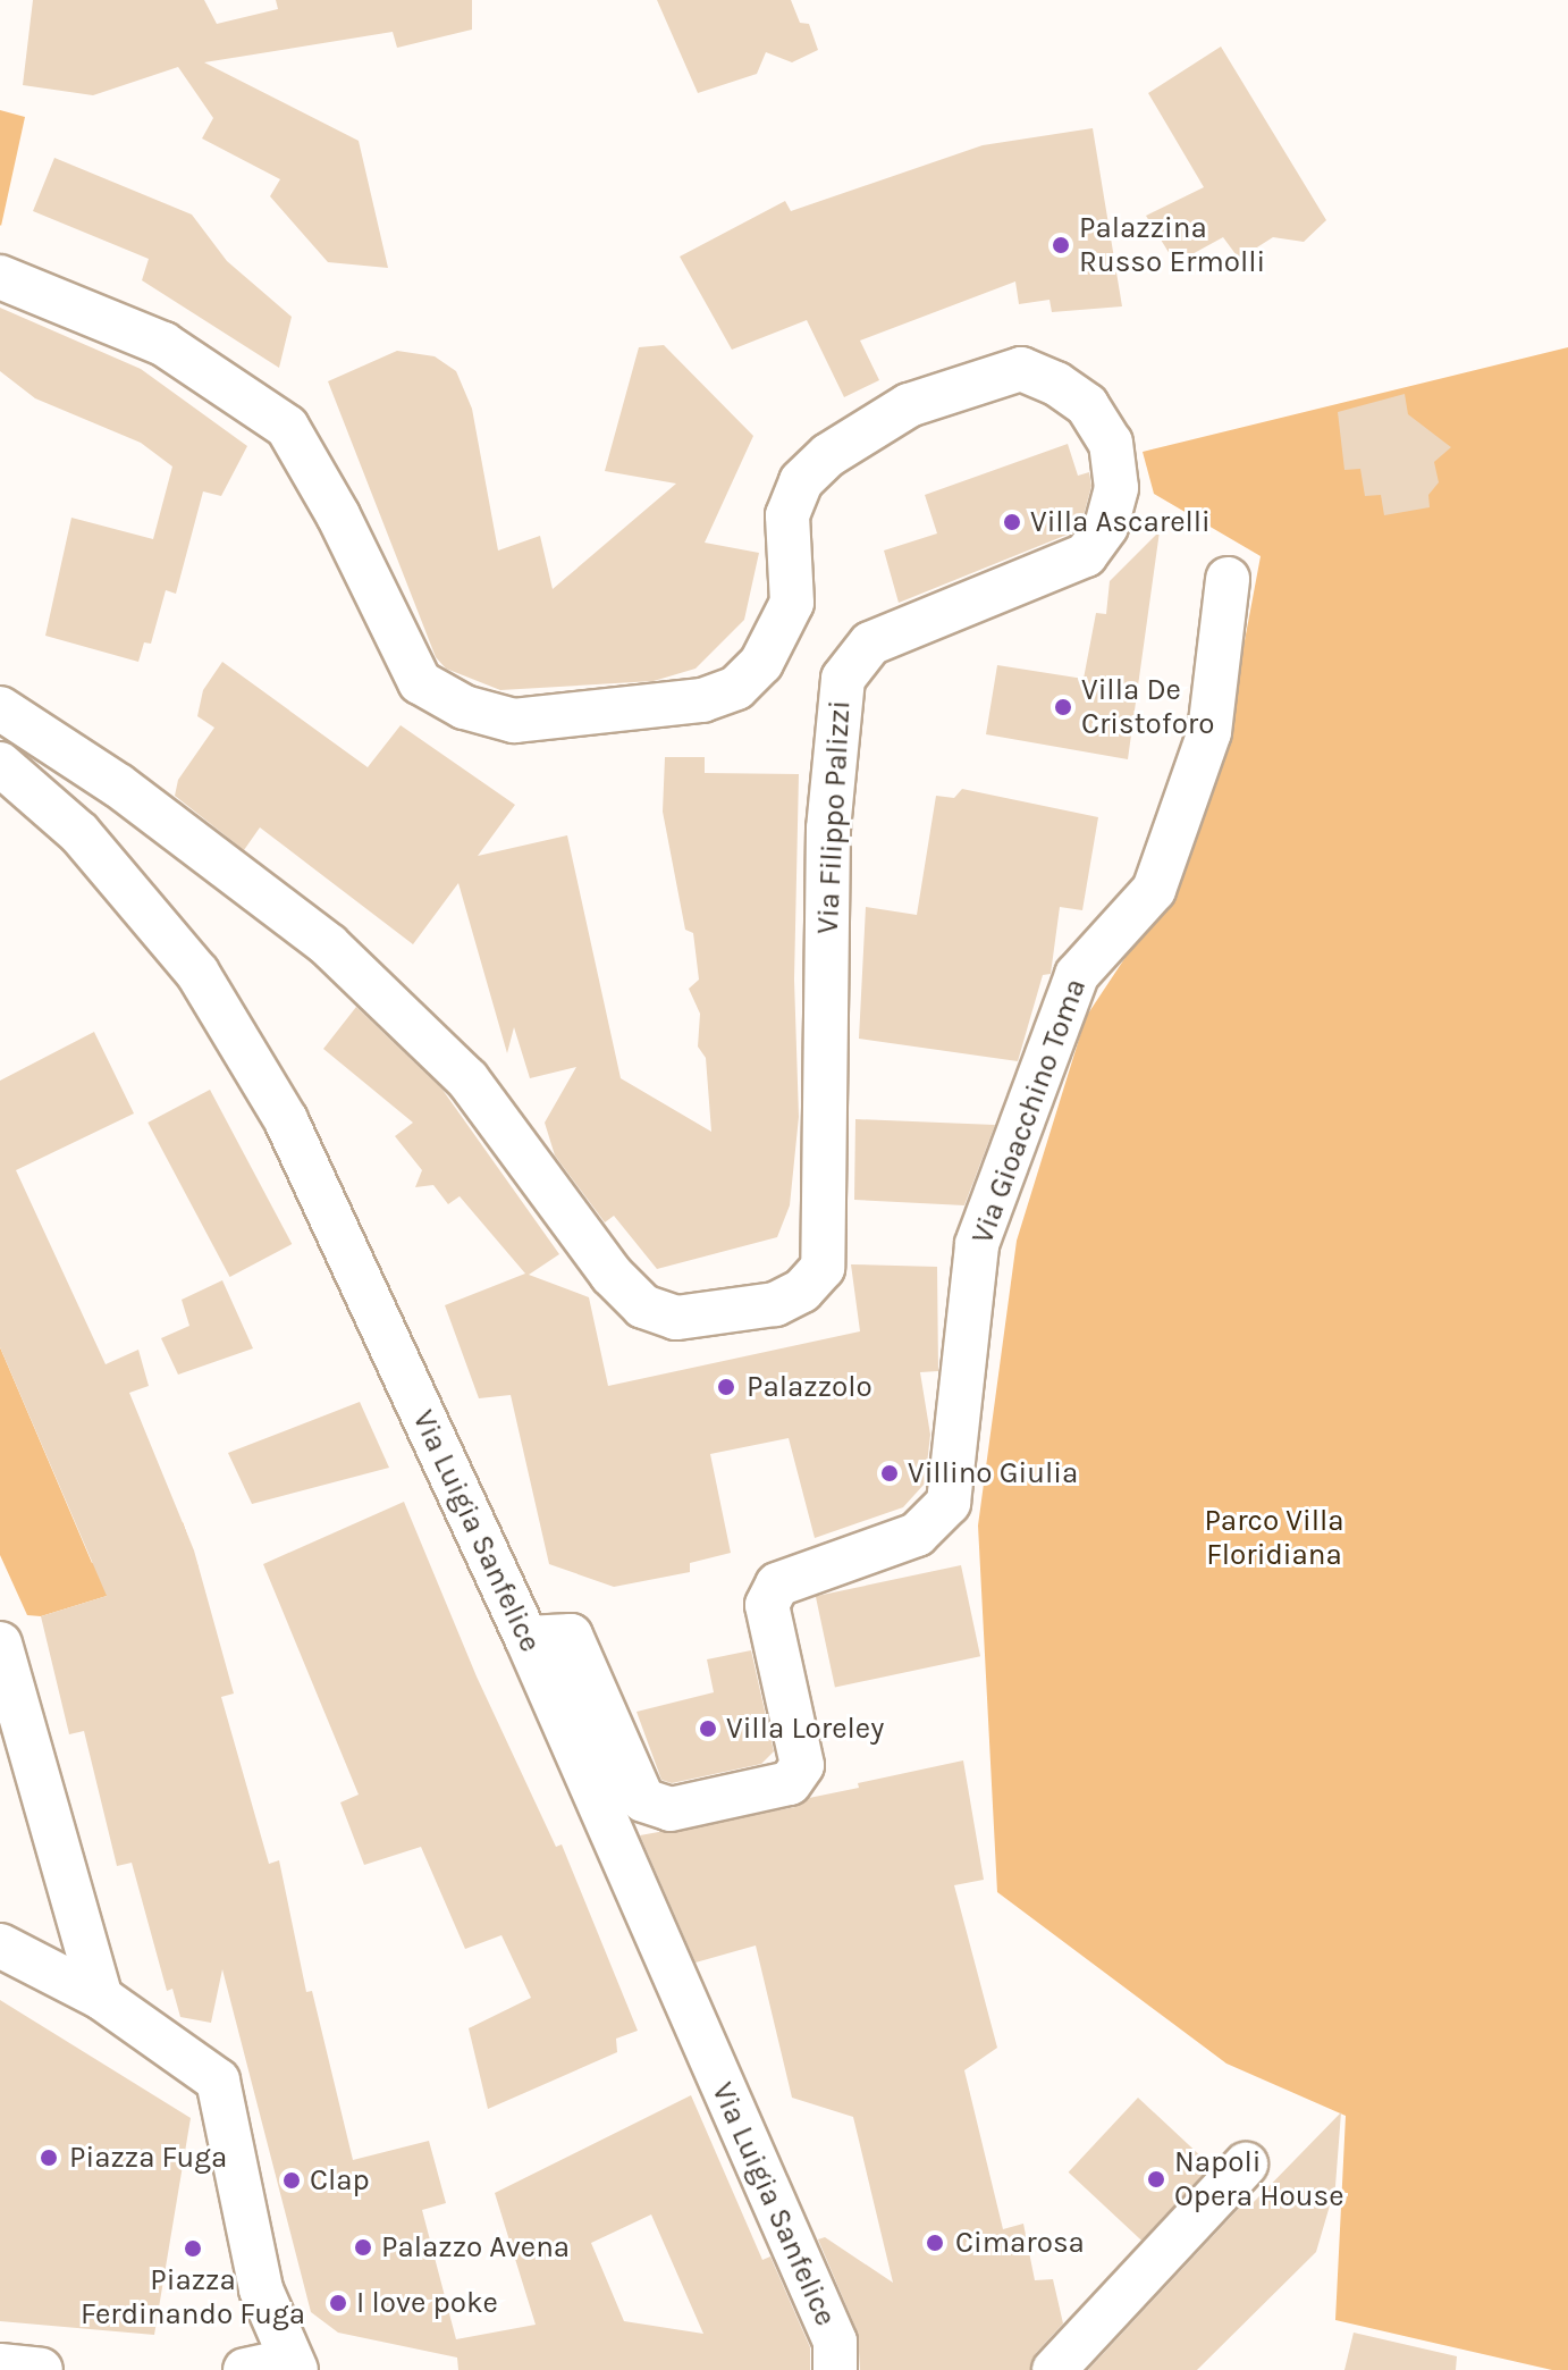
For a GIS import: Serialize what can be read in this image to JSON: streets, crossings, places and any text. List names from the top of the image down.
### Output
{
  "streets": {
    "street": ["Via Filippo Palizzi", "Via Gioacchino Toma", "Via Luigia Sanfelice"]
  },
  "crossings": [
    ["Via Gioacchino Toma", "Via Luigia Sanfelice"]
  ],
  "parks": ["Parco Villa Floridiana"],
  "places": [
    "Palazzina Russo Ermolli",
    "Villa Ascarelli",
    "Villa De Cristoforo",
    "Palazzolo",
    "Villino Giulia",
    "Villa Loreley",
    "Piazza Fuga",
    "Napoli Opera House",
    "Clap",
    "Cimarosa",
    "Palazzo Avena",
    "Piazza Ferdinando Fuga",
    "I love poke"
  ]
}
